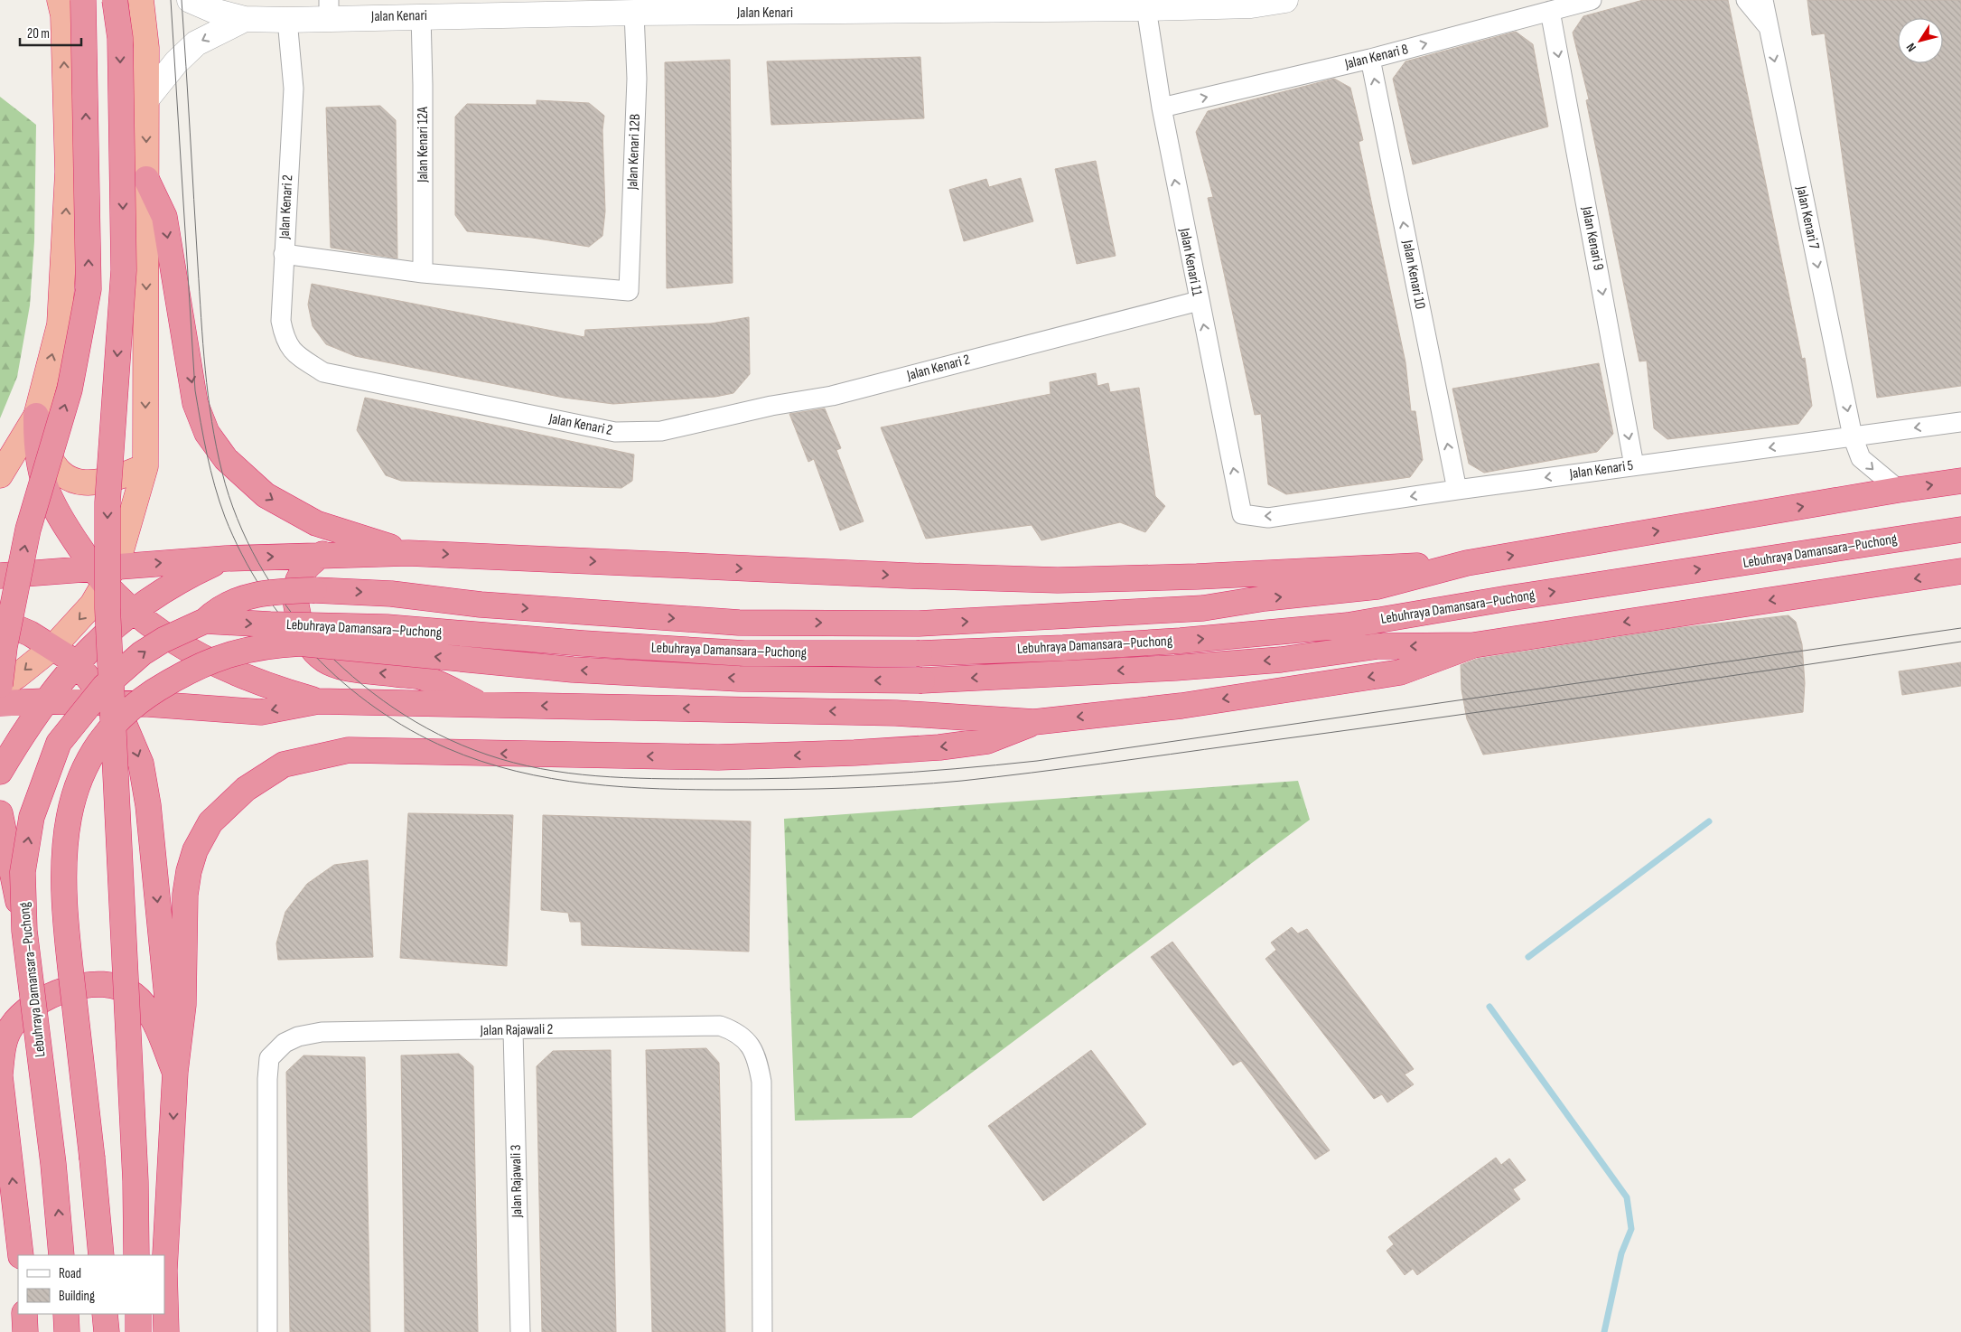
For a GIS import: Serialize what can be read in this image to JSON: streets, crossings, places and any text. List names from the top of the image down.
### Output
{
  "streets": {
    "highway": ["Lebuhraya Damansara–Puchong"],
    "street": [
      "Jalan Kenari",
      "Jalan Kenari 8",
      "Jalan Kenari 12A",
      "Jalan Kenari 12B",
      "Jalan Kenari 2",
      "Jalan Kenari 7",
      "Jalan Kenari 9",
      "Jalan Kenari 11",
      "Jalan Kenari 10",
      "Jalan Kenari 5",
      "Jalan Rajawali 2",
      "Jalan Rajawali 3"
    ]
  },
  "crossings": [
    ["Jalan Kenari", "Jalan Kenari 12A"],
    ["Jalan Kenari", "Jalan Kenari 12B"],
    ["Jalan Kenari", "Jalan Kenari 2"],
    ["Jalan Kenari", "Jalan Kenari 11"],
    ["Jalan Kenari 8", "Jalan Kenari 9"],
    ["Jalan Kenari 8", "Jalan Kenari 11"],
    ["Jalan Kenari 8", "Jalan Kenari 10"],
    ["Jalan Kenari 12A", "Jalan Kenari 12B"],
    ["Jalan Kenari 2", "Jalan Kenari 11"],
    ["Jalan Kenari 7", "Jalan Kenari 5"],
    ["Jalan Kenari 9", "Jalan Kenari 5"],
    ["Jalan Kenari 11", "Jalan Kenari 5"],
    ["Jalan Kenari 10", "Jalan Kenari 5"],
    ["Jalan Rajawali 2", "Jalan Rajawali 3"]
  ],
  "one_way": [
    "Jalan Kenari 8",
    "Jalan Kenari 7",
    "Jalan Kenari 9",
    "Jalan Kenari 11",
    "Jalan Kenari 10",
    "Jalan Kenari 5"
  ],
  "legend": ["Road", "Building"],
  "scale_bar": "20 m",
  "north": "bottom left"
}
